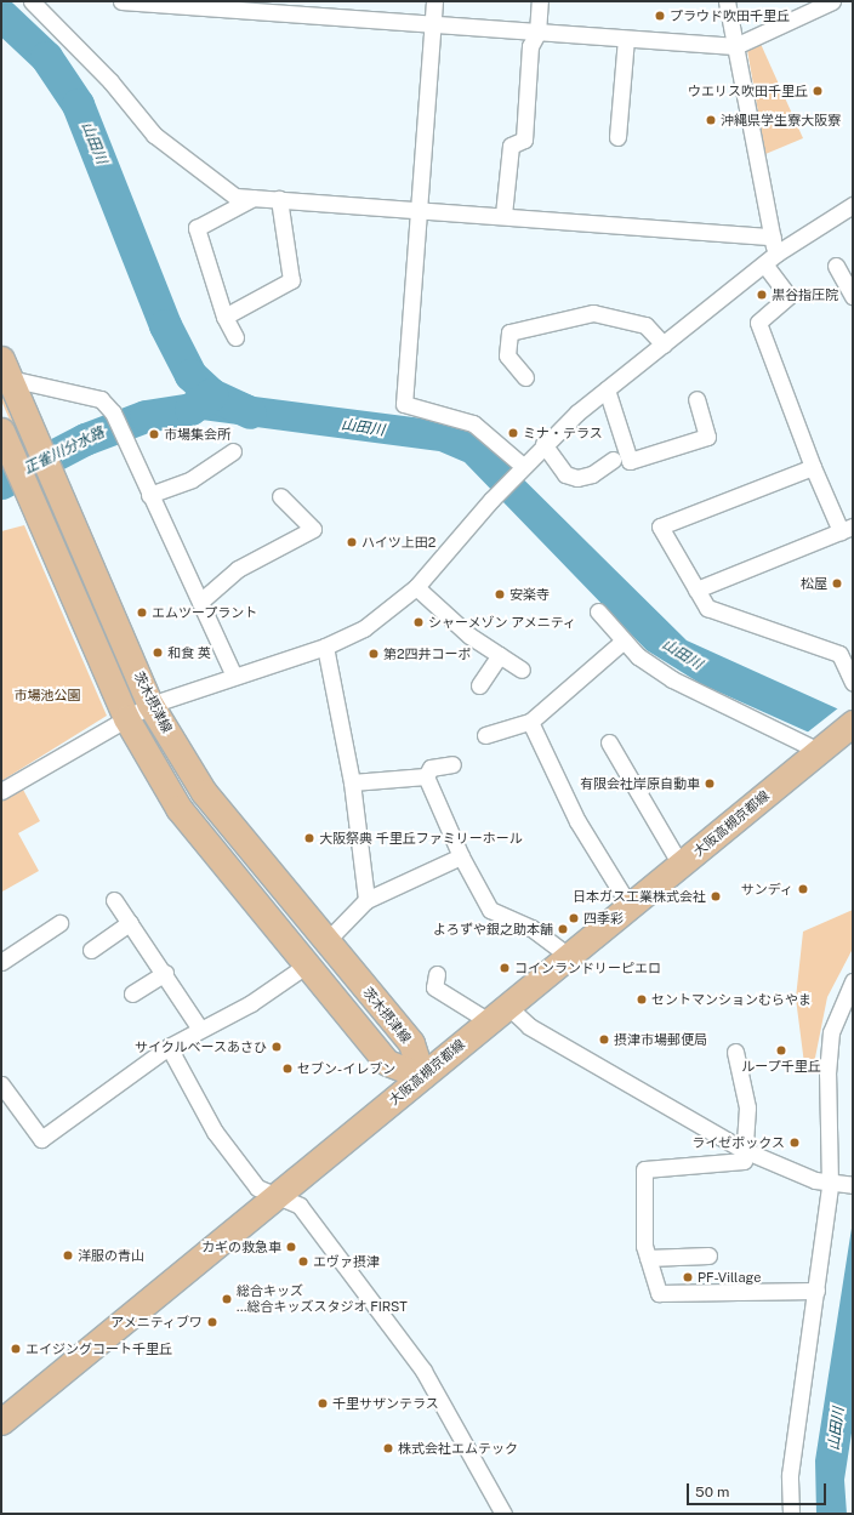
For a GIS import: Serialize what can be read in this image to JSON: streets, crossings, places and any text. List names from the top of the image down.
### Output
{
  "streets": {
    "main road": ["茨木摂津線", "大阪高槻京都線"]
  },
  "crossings": [
    ["茨木摂津線", "大阪高槻京都線"]
  ],
  "water": ["山田川", "正雀川分水路"],
  "parks": ["市場池公園"],
  "places": [
    "プラウド吹田千里丘",
    "ウエリス吹田千里丘",
    "沖縄県学生寮大阪寮",
    "黒谷指圧院",
    "ミナ・テラス",
    "市場集会所",
    "ハイツ上田2",
    "松屋",
    "安楽寺",
    "エムツープラント",
    "シャーメゾン アメニティ",
    "和食 英",
    "第2四井コーポ",
    "有限会社岸原自動車",
    "大阪祭典 千里丘ファミリーホール",
    "サンディ",
    "日本ガス工業株式会社",
    "四季彩",
    "よろずや銀之助本舗",
    "コインランドリーピエロ",
    "セントマンションむらやま",
    "摂津市場郵便局",
    "サイクルベースあさひ",
    "ループ千里丘",
    "セブン-イレブン",
    "ライゼボックス",
    "カギの救急車",
    "洋服の青山",
    "エヴァ摂津",
    "PF-Village",
    "総合キッズ ...総合キッズスタジオ FIRST",
    "アメニティブワ",
    "エイジングコート千里丘",
    "千里サザンテラス",
    "株式会社エムテック"
  ],
  "scale_bar": "50 m"
}
